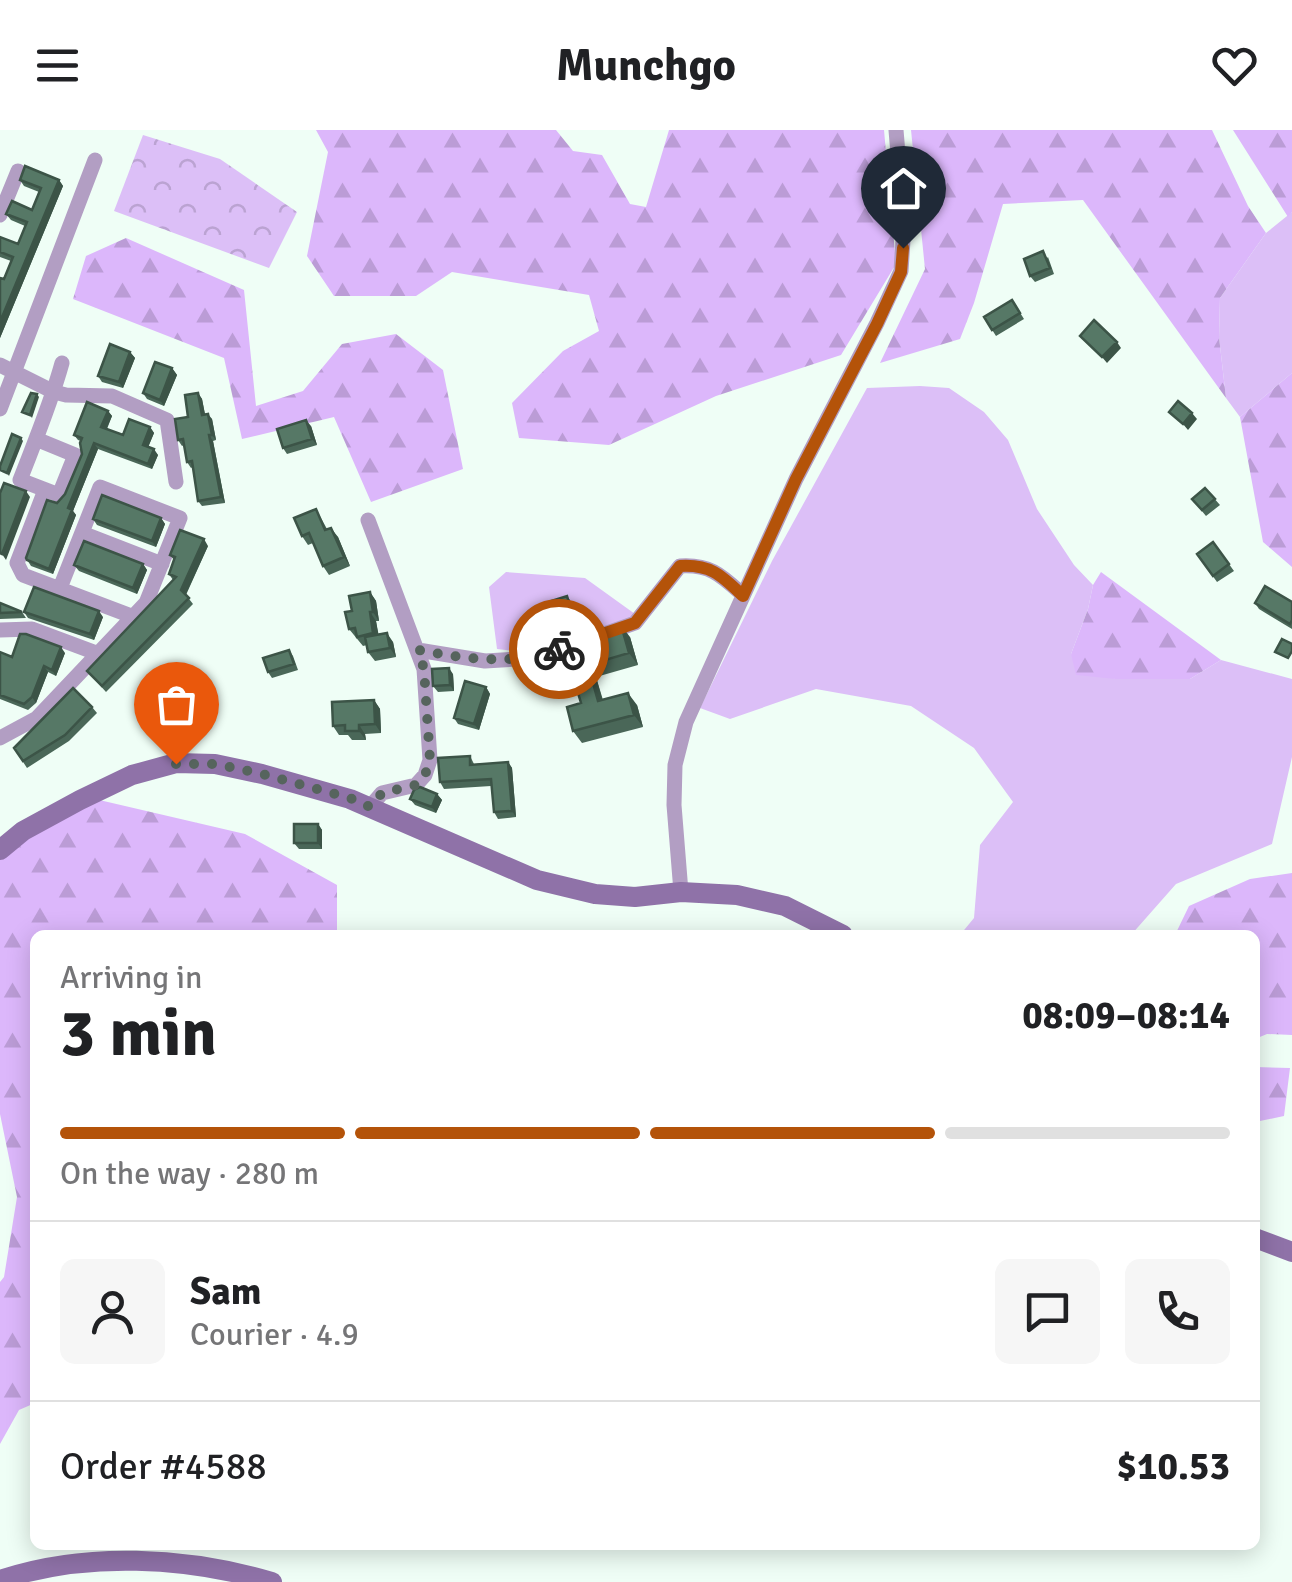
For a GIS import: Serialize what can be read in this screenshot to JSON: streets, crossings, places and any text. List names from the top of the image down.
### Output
{
  "page": {
    "header": "Munchgo",
    "heading": ["3 min", "Arriving in", "08:09–08:14"],
    "panel": [
      "Sam",
      "Courier · 4.9",
      "Order #4588",
      "$10.53"
    ],
    "bar": "On the way · 280 m"
  }
}
